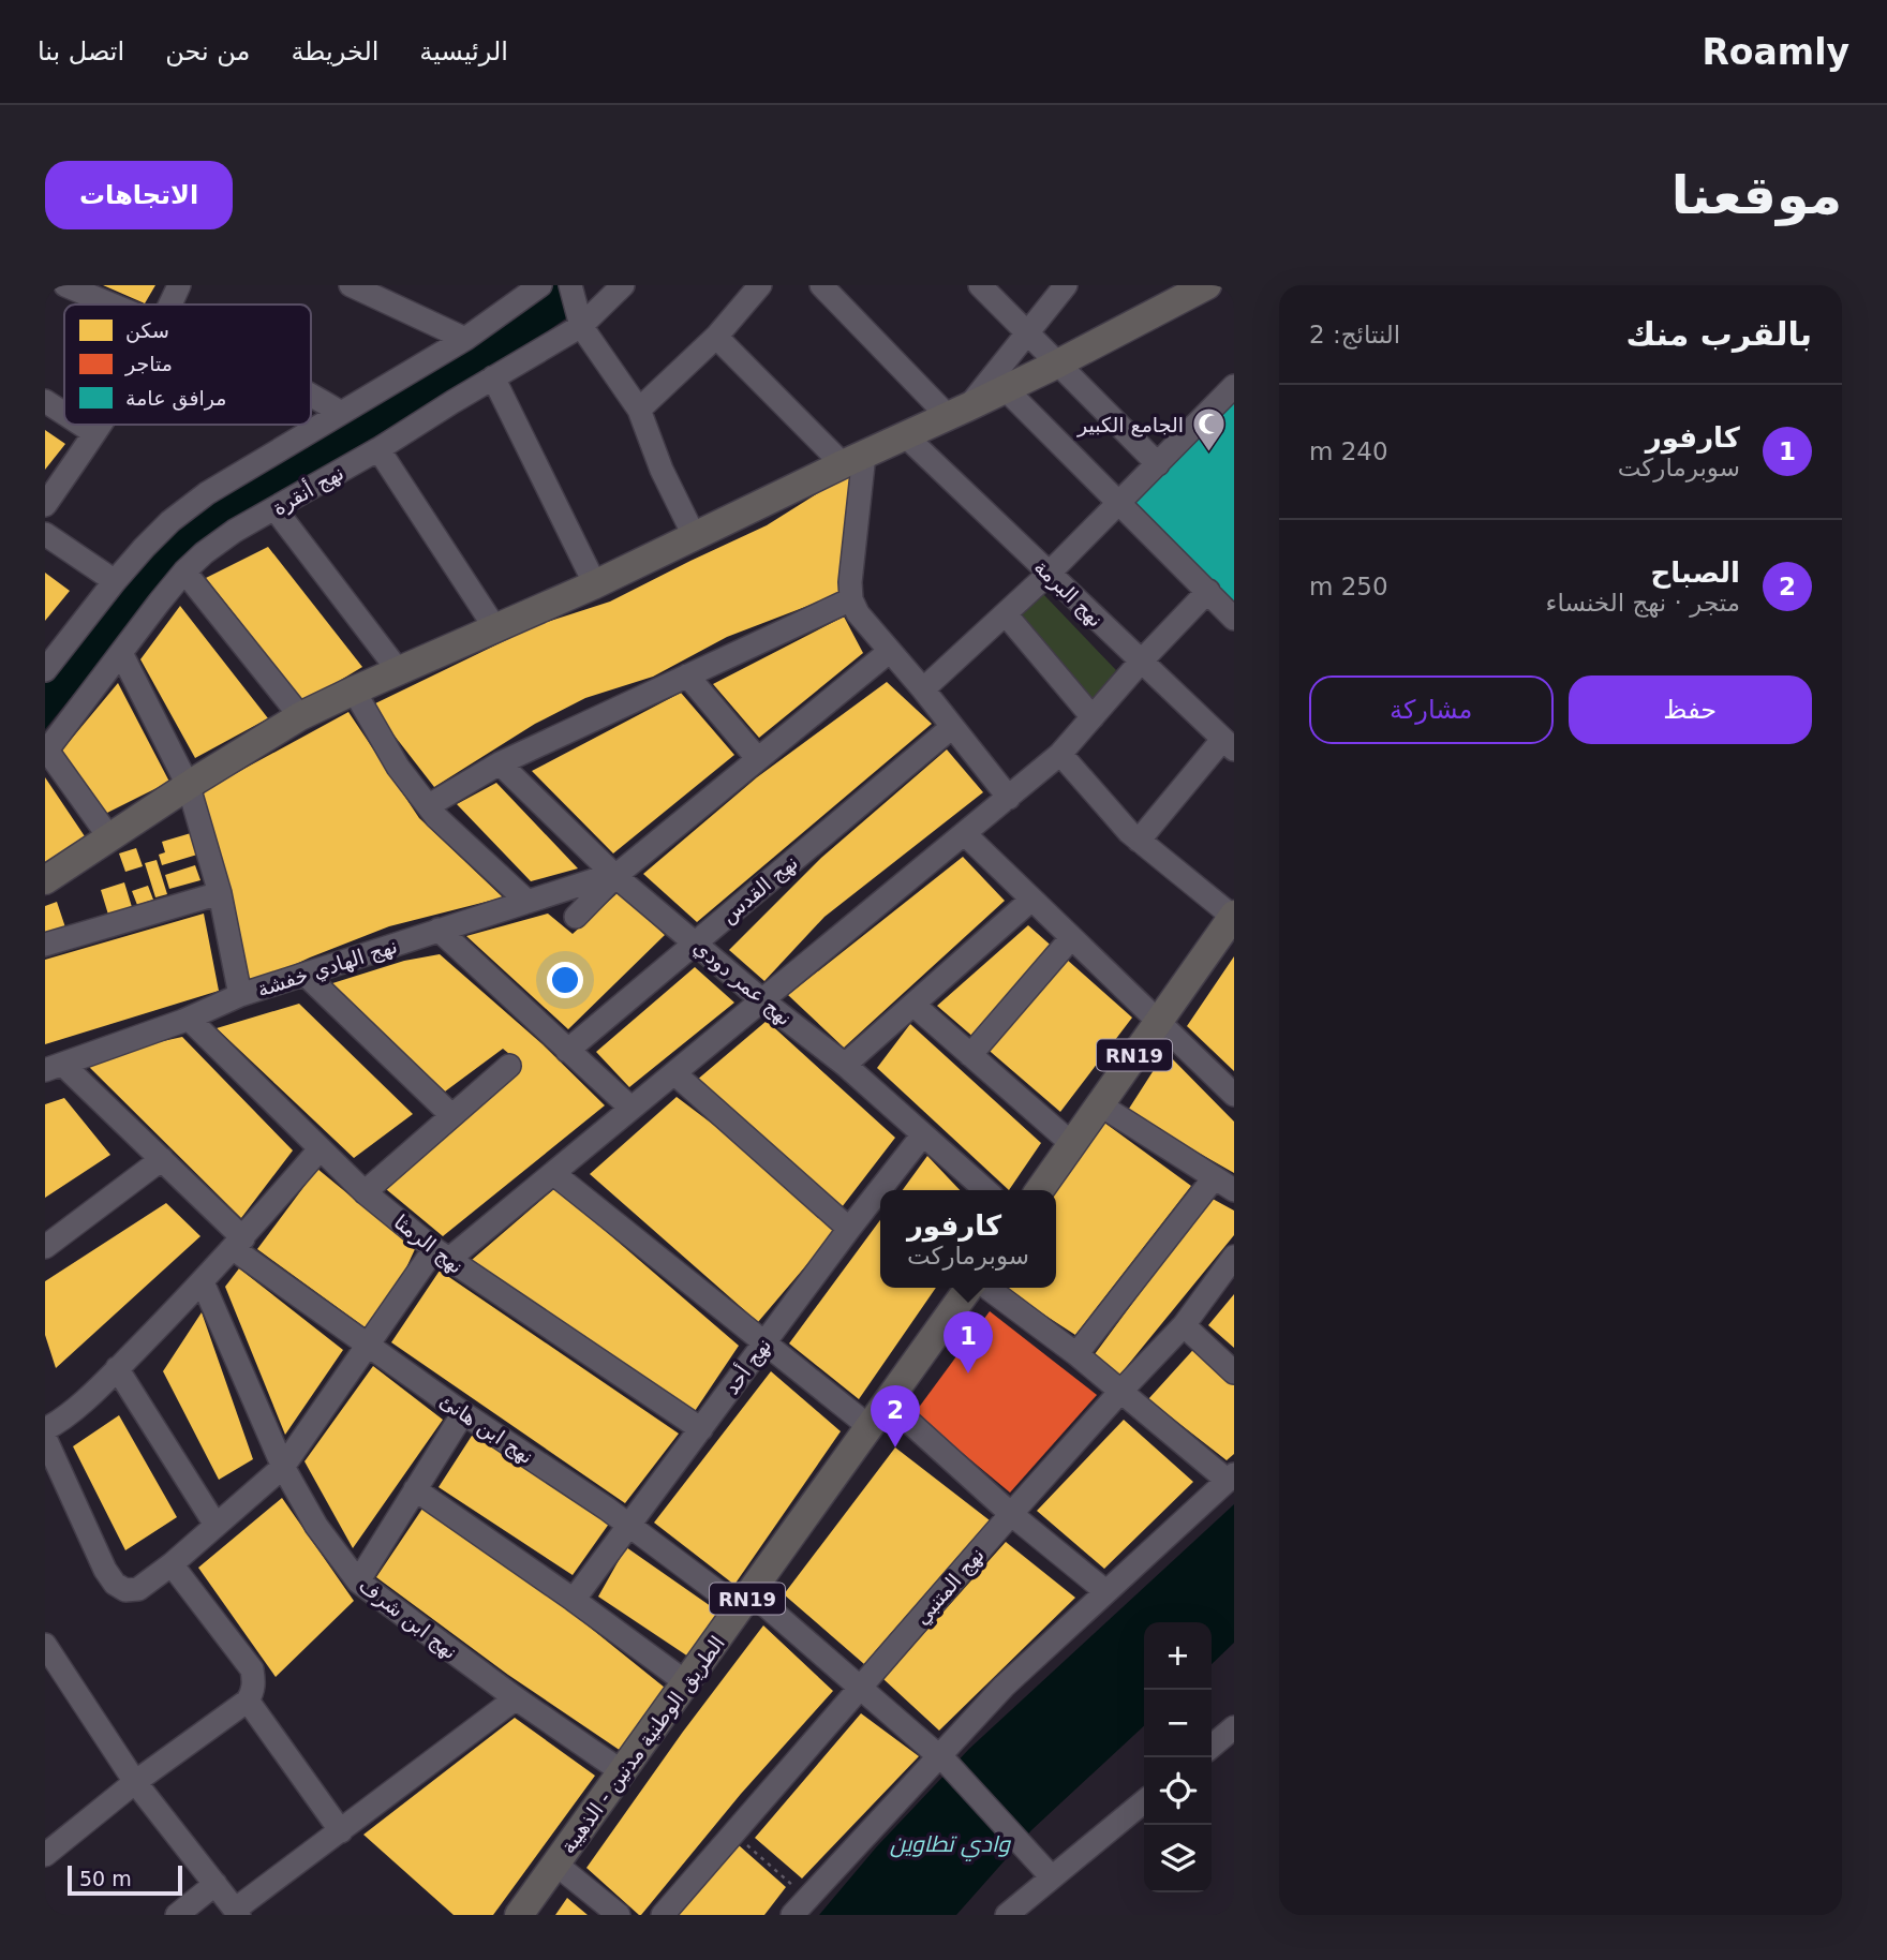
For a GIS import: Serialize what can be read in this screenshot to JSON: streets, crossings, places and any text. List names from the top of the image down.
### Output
{
  "streets": {
    "main road": ["RN19", "الطريق الوطنية مدنين - الذهيبة"],
    "street": [
      "نهج أنقرة",
      "نهج البرمة",
      "نهج القدس",
      "نهج الهادي خفشة",
      "نهج عمر دودي",
      "نهج الرمثا",
      "نهج أحد",
      "نهج ابن هانئ",
      "نهج المتنبي",
      "نهج ابن شرف"
    ]
  },
  "crossings": [
    ["نهج القدس", "نهج عمر دودي"],
    ["نهج الهادي خفشة", "نهج عمر دودي"],
    ["نهج الهادي خفشة", "نهج الرمثا"],
    ["نهج الهادي خفشة", "نهج ابن هانئ"],
    ["نهج عمر دودي", "نهج أحد"],
    ["نهج الرمثا", "نهج أحد"],
    ["نهج أحد", "نهج ابن هانئ"],
    ["نهج ابن هانئ", "نهج المتنبي"],
    ["نهج ابن هانئ", "الطريق الوطنية مدنين - الذهيبة"],
    ["نهج ابن شرف", "الطريق الوطنية مدنين - الذهيبة"]
  ],
  "water": ["وادي تطاوين"],
  "places": {
    "mosque": ["الجامع الكبير"]
  },
  "legend": ["سكن", "متاجر", "مرافق عامة"],
  "scale_bar": "50 m",
  "page": {
    "header": "Roamly",
    "nav": [
      "الرئيسية",
      "الخريطة",
      "من نحن",
      "اتصل بنا"
    ],
    "buttons": [
      "الاتجاهات",
      ["حفظ", "مشاركة"]
    ],
    "title": "موقعنا",
    "heading": ["بالقرب منك", "النتائج: 2"],
    "list": [
      {
        "mark": "1",
        "name": "كارفور",
        "note": "سوبرماركت",
        "value": "240 m"
      },
      {
        "mark": "2",
        "name": "الصباح",
        "note": "متجر · نهج الخنساء",
        "value": "250 m"
      }
    ],
    "popup": ["كارفور", "سوبرماركت"],
    "pins": ["1", "2"],
    "map_buttons": ["+", "−"],
    "scale": "50 m"
  }
}
